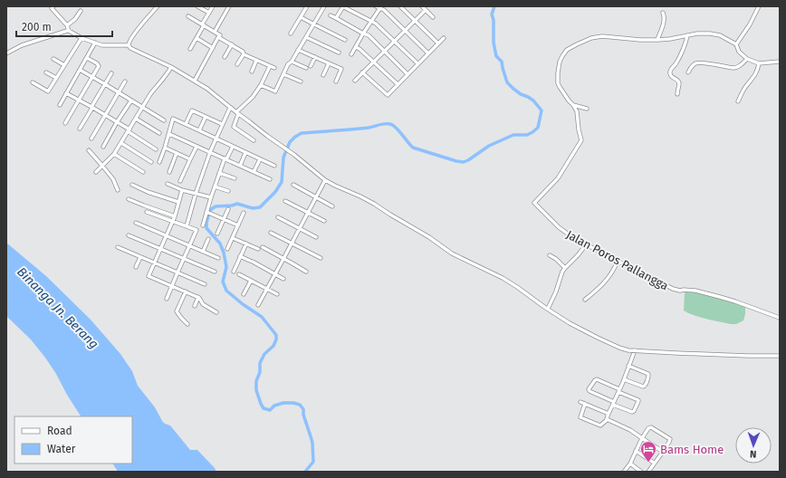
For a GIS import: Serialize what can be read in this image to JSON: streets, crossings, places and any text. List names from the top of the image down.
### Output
{
  "streets": {
    "street": ["Jalan Poros Pallangga"]
  },
  "water": ["Binanga Jn. Berang"],
  "places": {
    "hotel": ["Bams Home"]
  },
  "legend": ["Road", "Water"],
  "scale_bar": "200 m",
  "north": "bottom"
}
